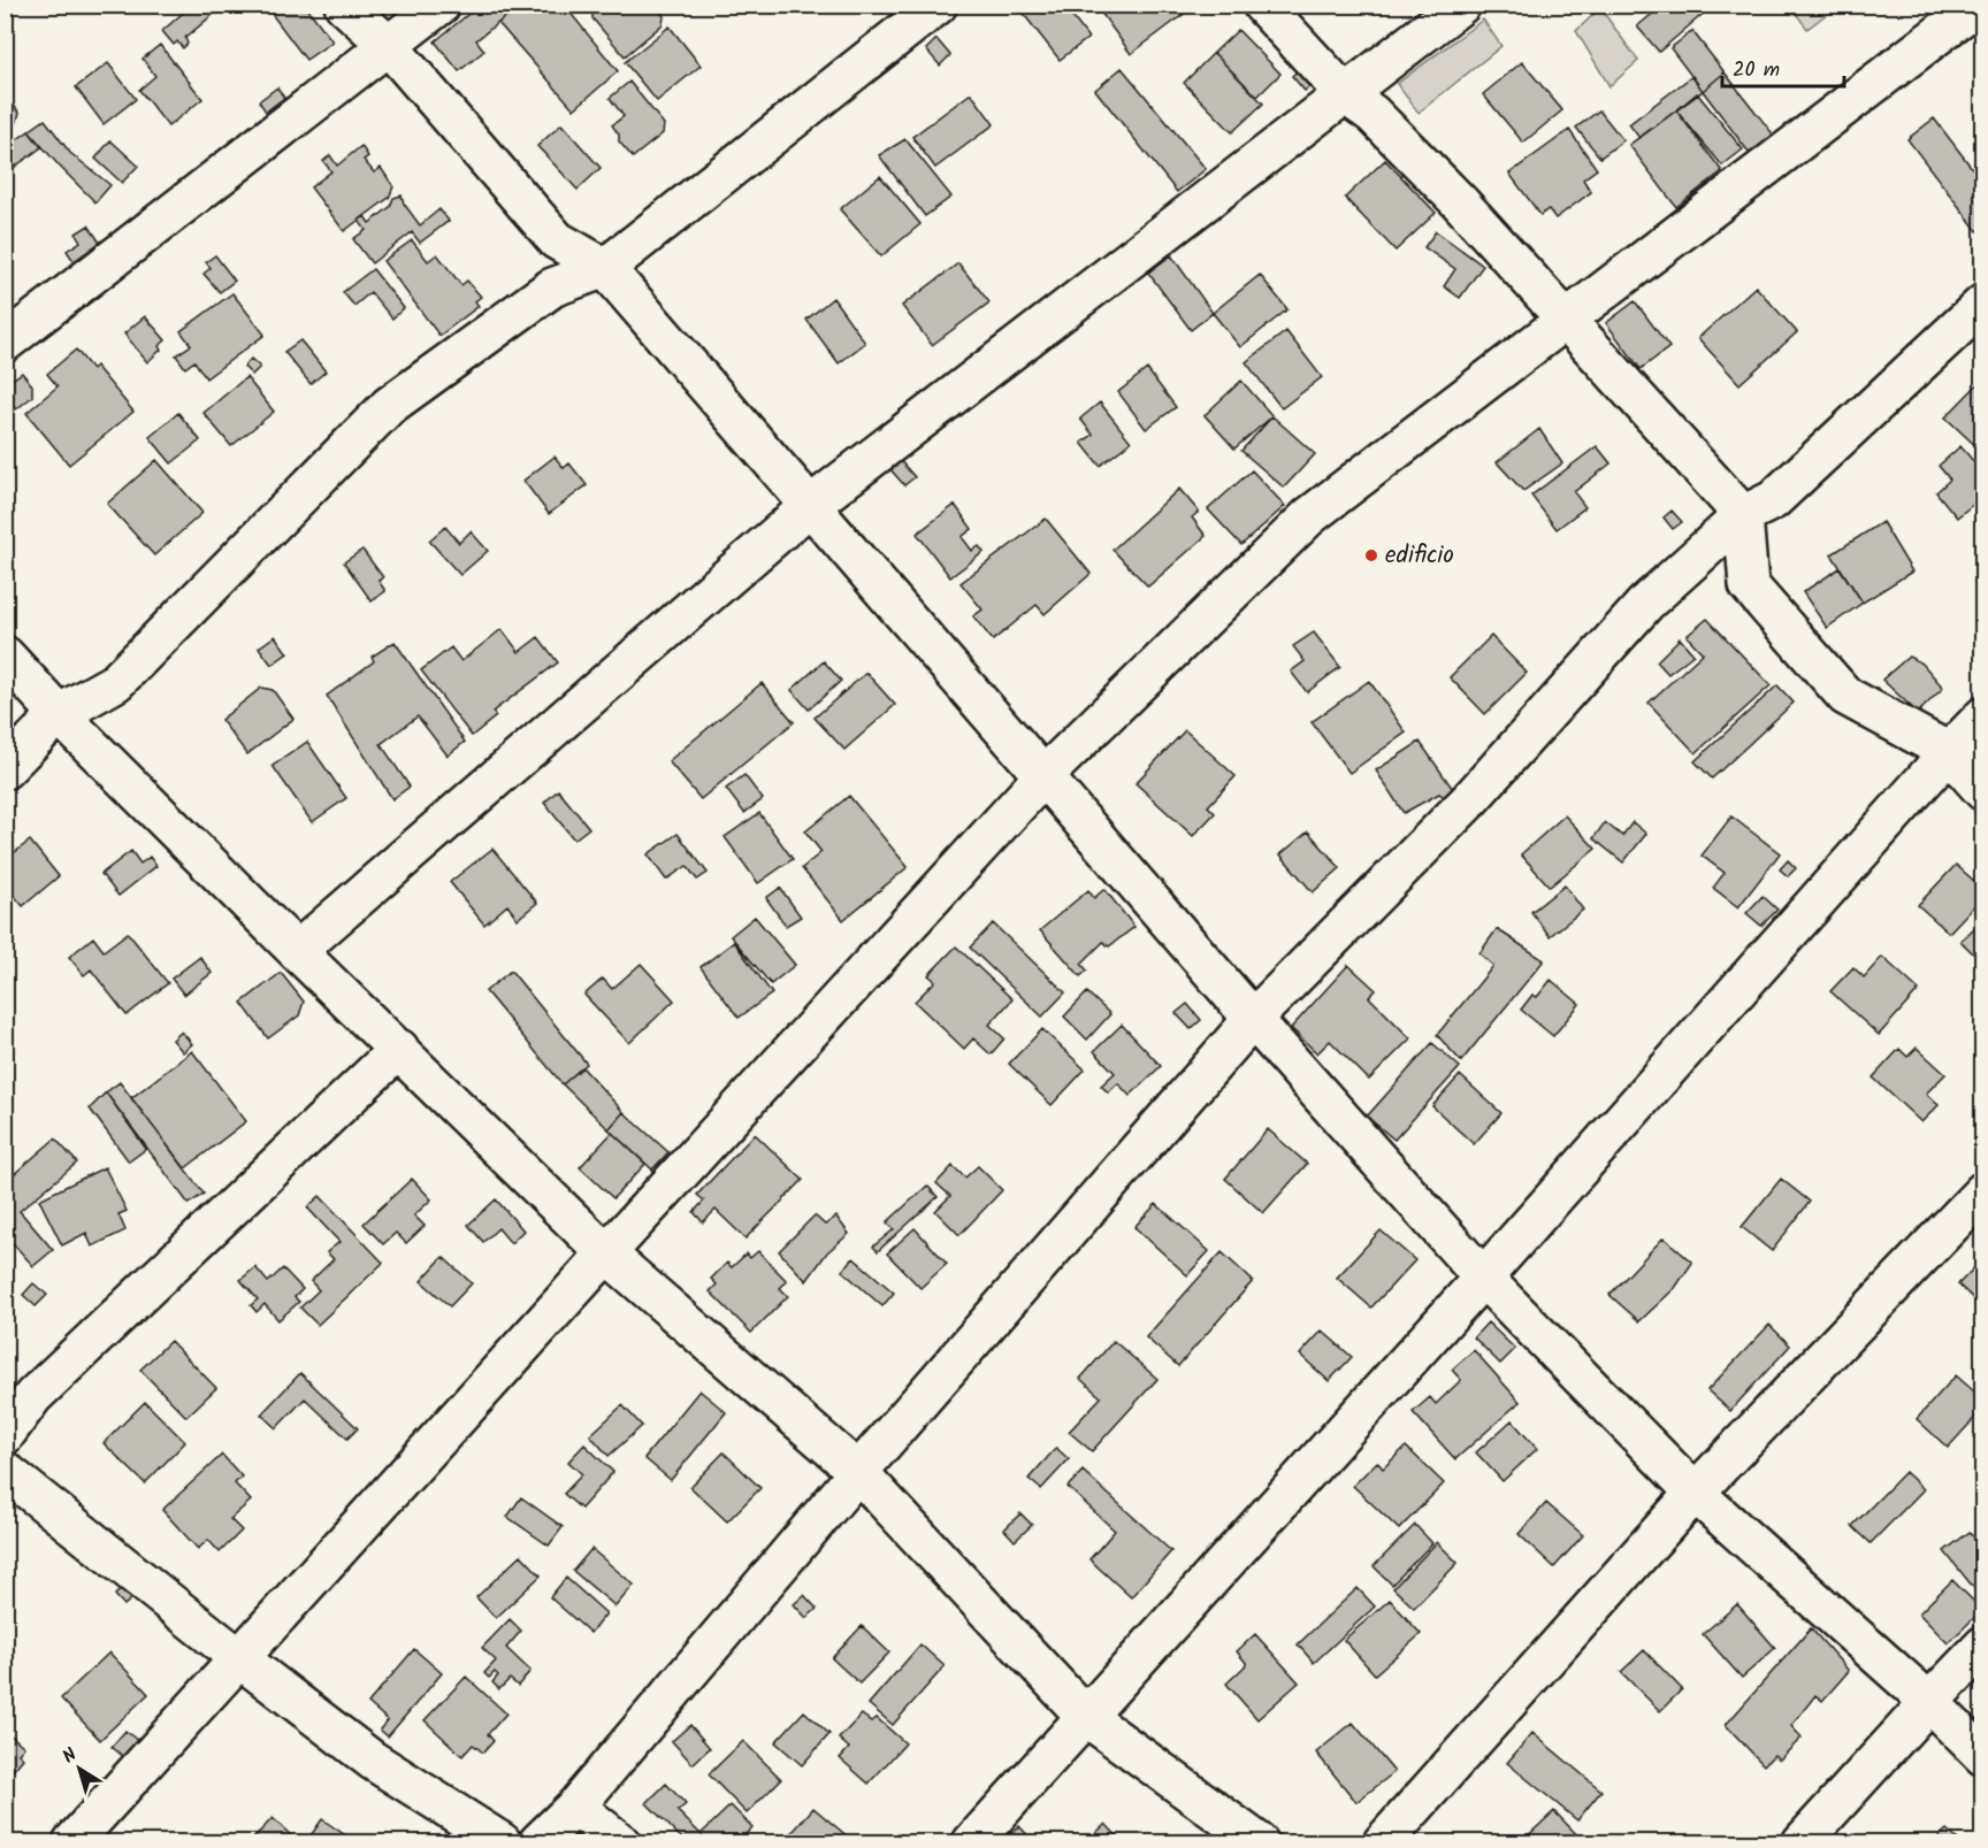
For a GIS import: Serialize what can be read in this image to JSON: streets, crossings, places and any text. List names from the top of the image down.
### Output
{
  "places": ["edificio"],
  "scale_bar": "20 m",
  "north": "top left"
}
